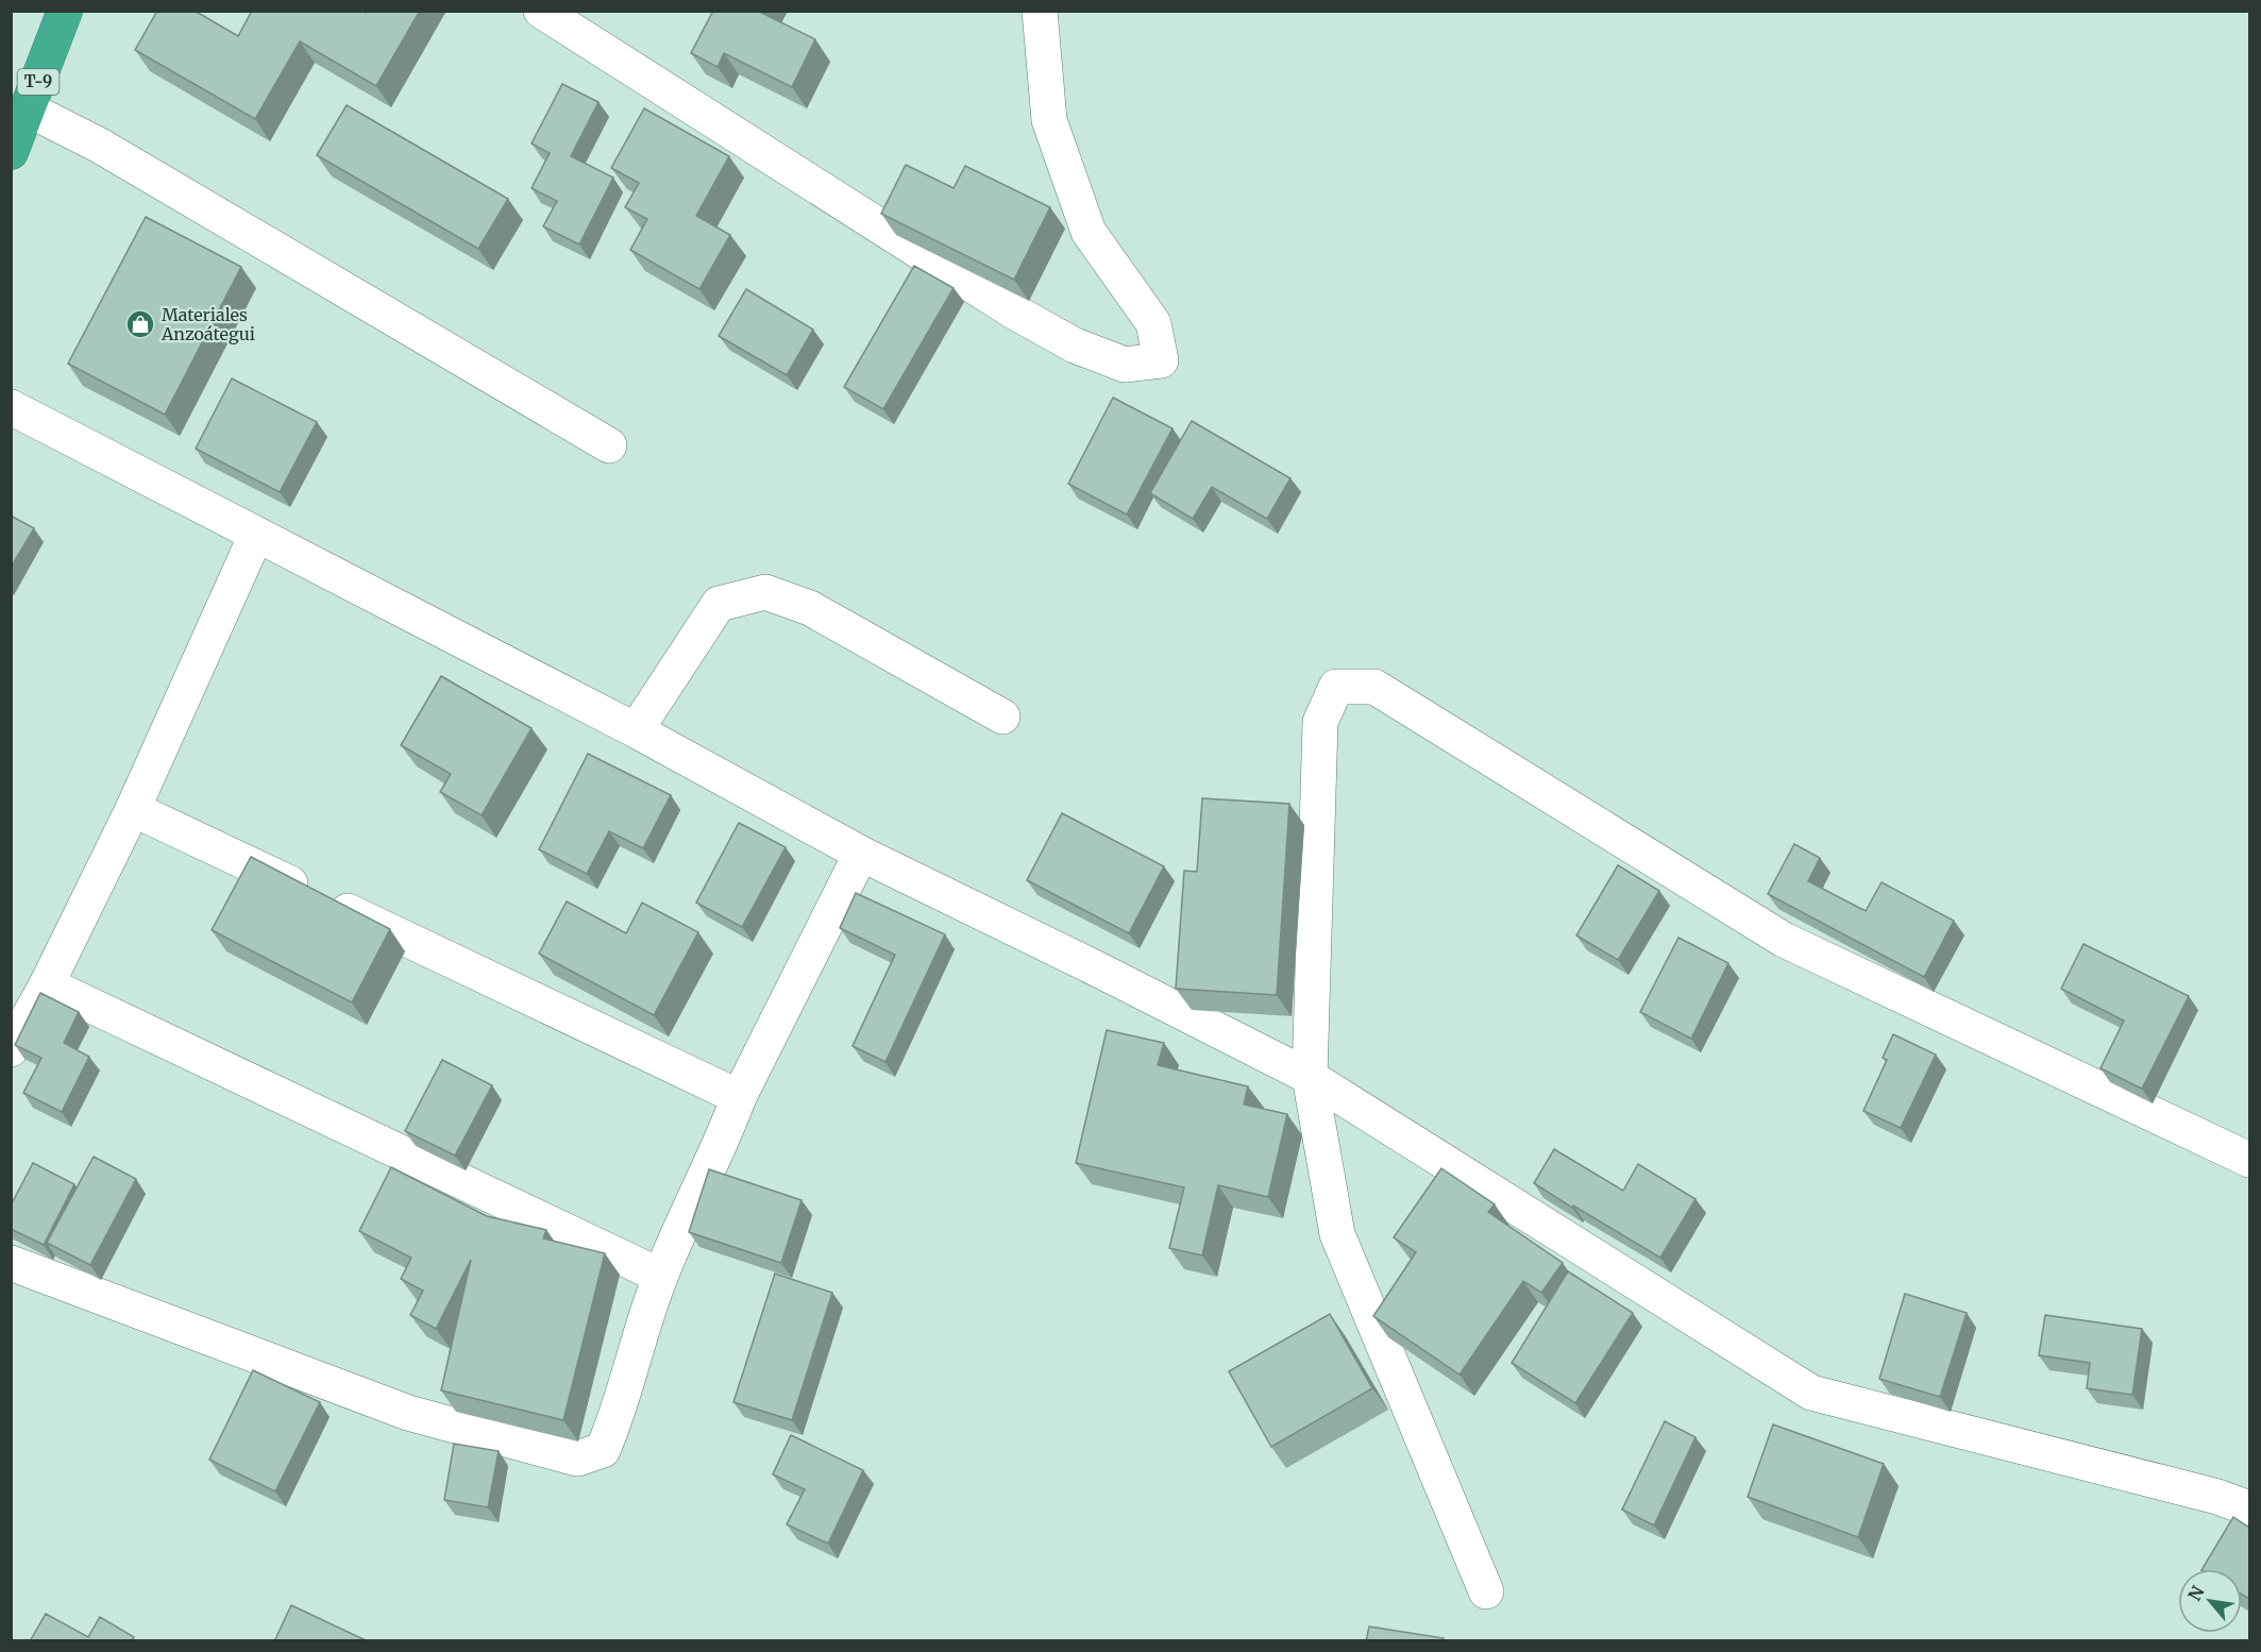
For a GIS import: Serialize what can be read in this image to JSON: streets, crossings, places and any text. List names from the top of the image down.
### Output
{
  "streets": {
    "highway": ["T-9"]
  },
  "places": {
    "shop": ["Materiales Anzoátegui"]
  },
  "north": "top left"
}
